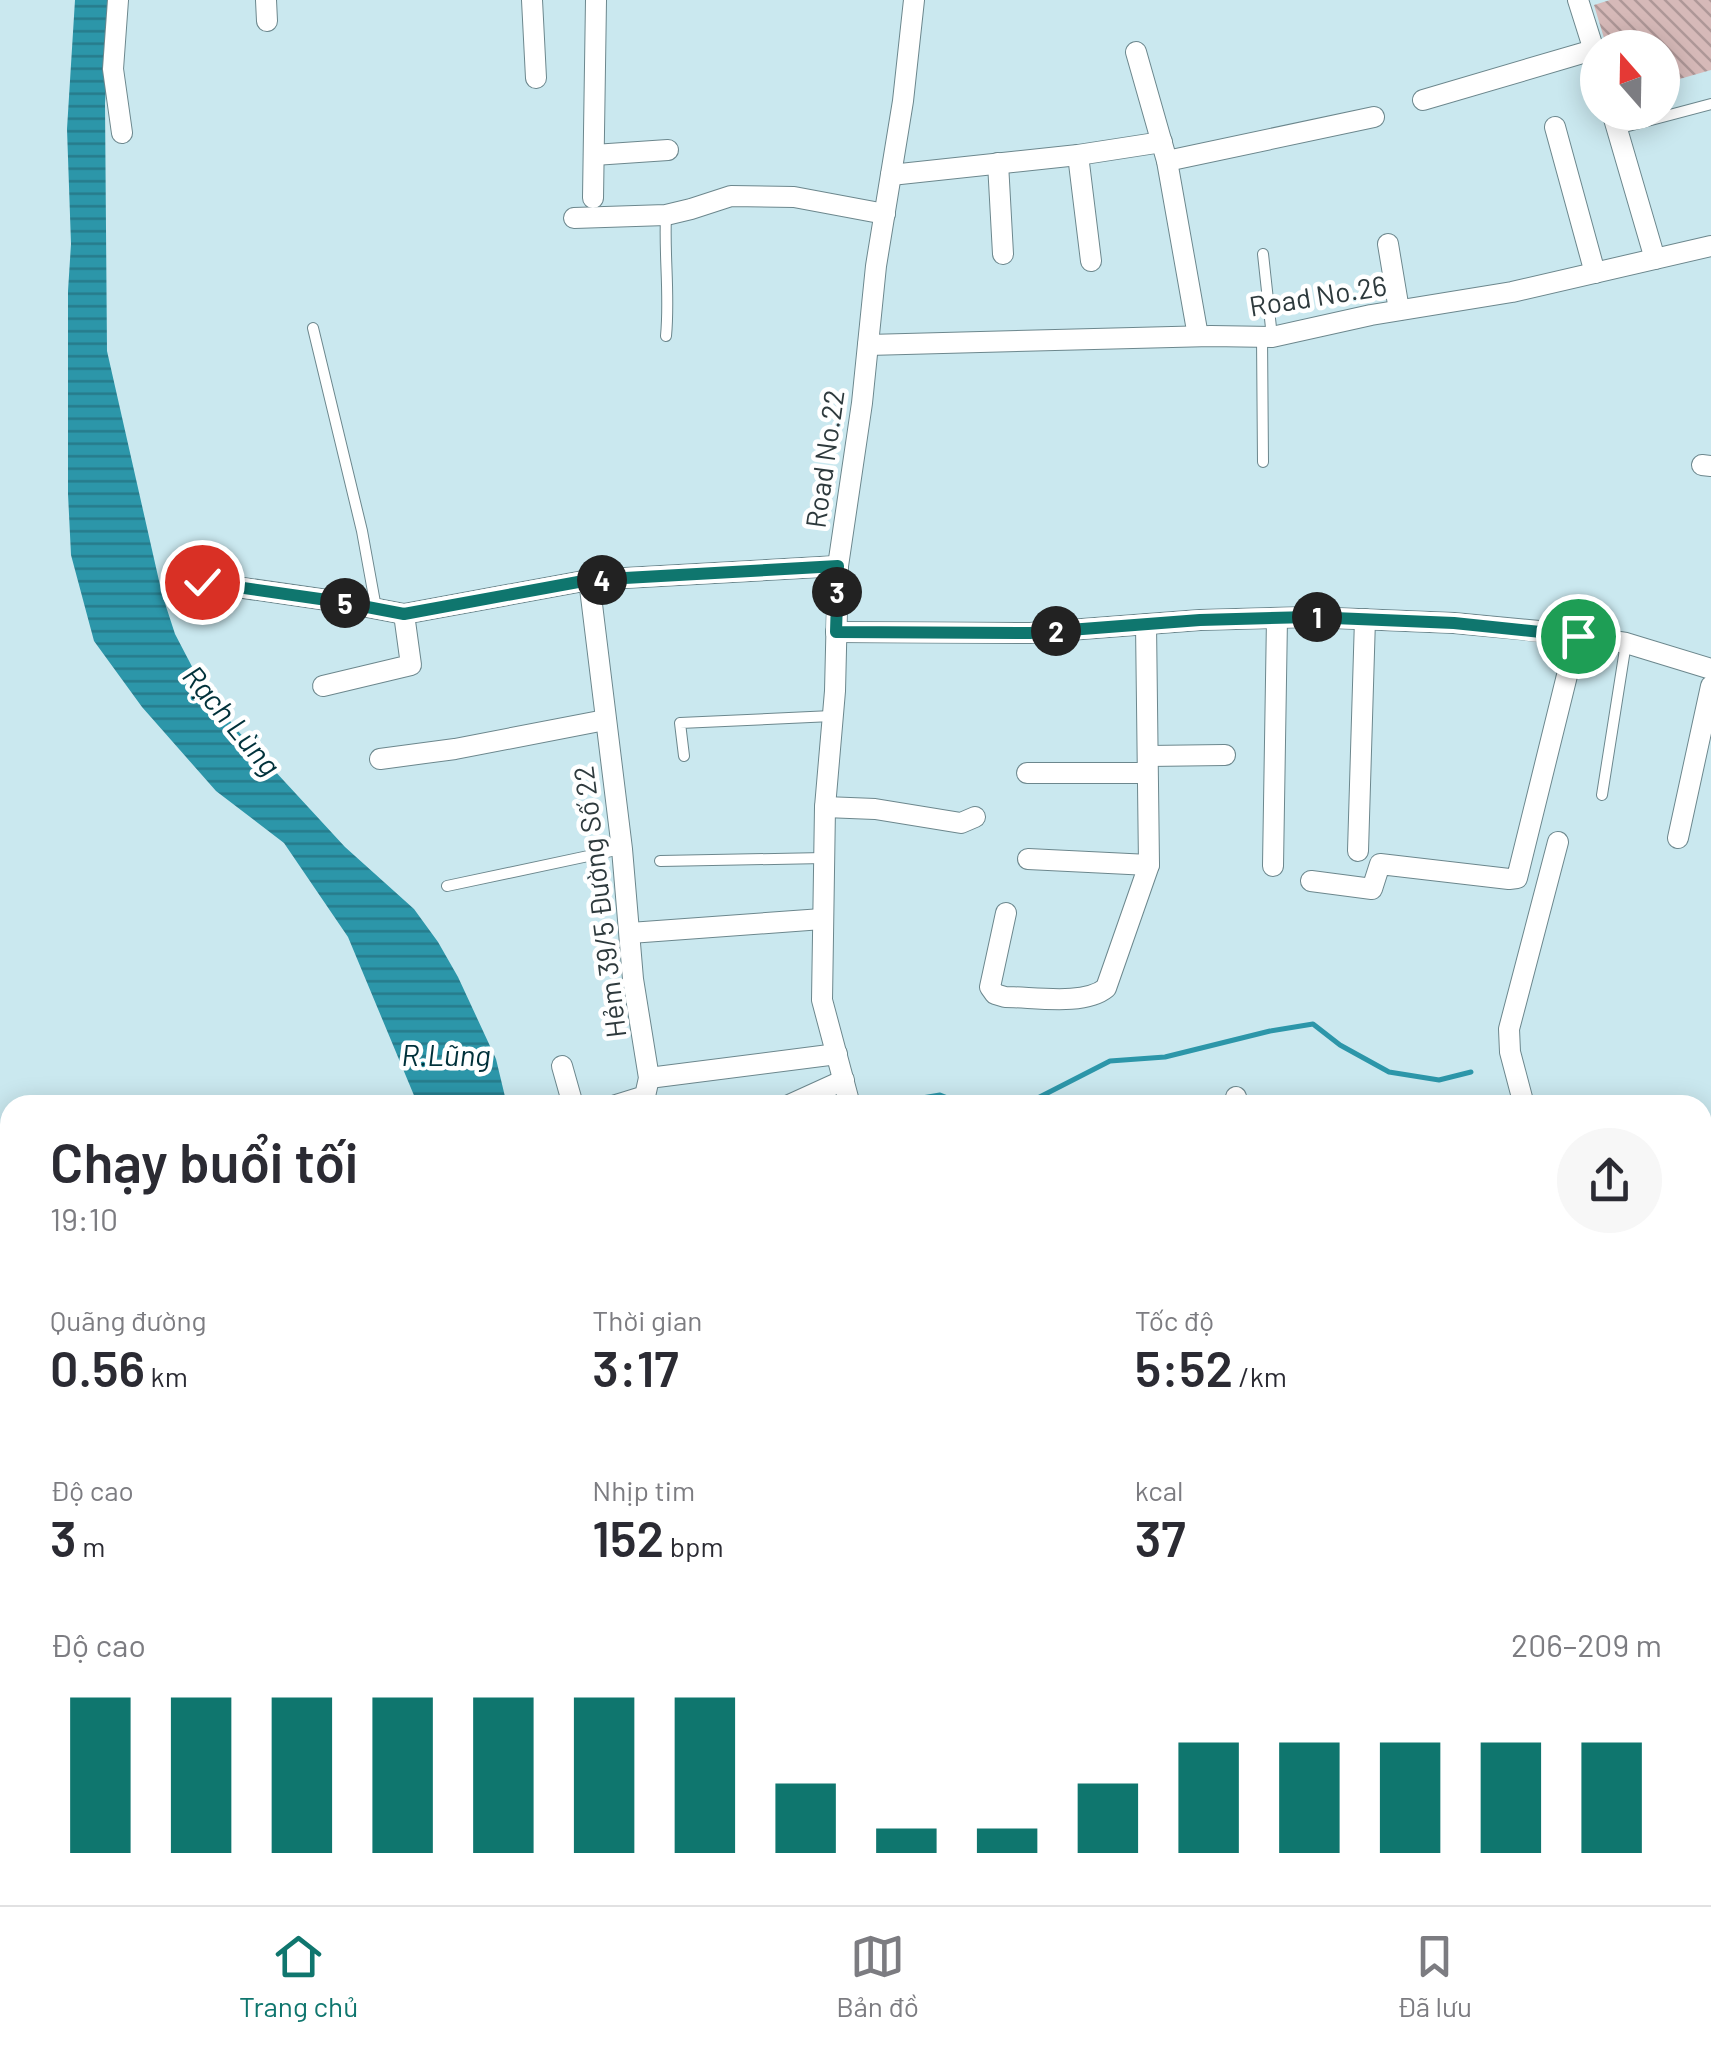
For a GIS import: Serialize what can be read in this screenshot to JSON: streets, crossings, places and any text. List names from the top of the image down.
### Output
{
  "streets": {
    "street": ["Road No.26", "Road No.22", "Hẻm 39/5 Đường Số 22"]
  },
  "crossings": [
    ["Road No.26", "Road No.22"]
  ],
  "water": ["Rạch Lùng", "R.Lũng"],
  "north": "top",
  "page": {
    "pins": [
      "4",
      "3",
      "5",
      "1",
      "2"
    ],
    "heading": ["Chạy buổi tối", "19:10"],
    "stats": [
      ["Quãng đường", "0.56 km"],
      ["Thời gian", "3:17"],
      ["Tốc độ", "5:52 /km"],
      ["Độ cao", "3 m"],
      ["Nhịp tim", "152 bpm"],
      ["kcal", "37"]
    ],
    "chart": ["Độ cao", "206–209 m"],
    "tabs": ["Trang chủ", "Bản đồ", "Đã lưu"]
  }
}
